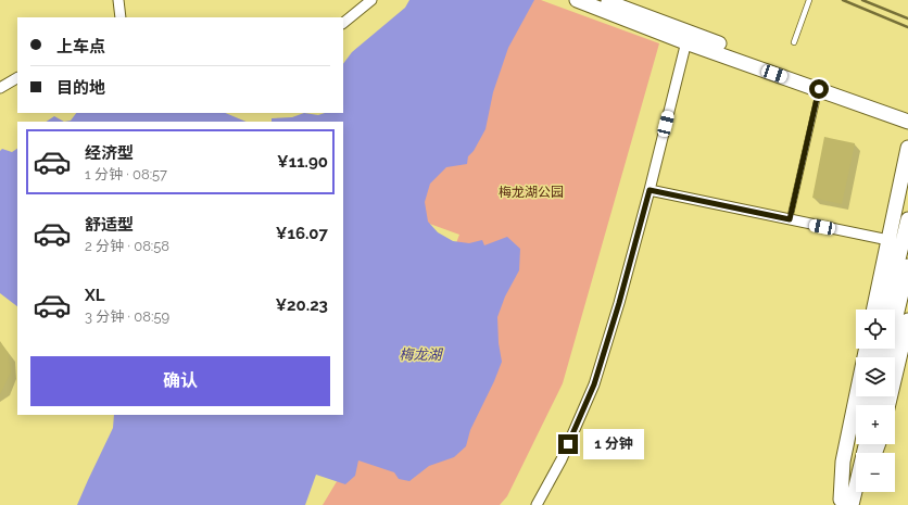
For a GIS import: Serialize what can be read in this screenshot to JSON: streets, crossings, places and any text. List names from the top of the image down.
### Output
{
  "water": ["梅龙湖"],
  "parks": ["梅龙湖公园"],
  "page": {
    "banner": ["上车点", "目的地"],
    "list": [
      {
        "name": "经济型",
        "note": "1 分钟 · 08:57",
        "value": "¥11.90"
      },
      {
        "name": "舒适型",
        "note": "2 分钟 · 08:58",
        "value": "¥16.07"
      },
      {
        "name": "XL",
        "note": "3 分钟 · 08:59",
        "value": "¥20.23"
      }
    ],
    "map_buttons": ["+", "−"],
    "buttons": "确认",
    "bubble": "1 分钟"
  }
}
